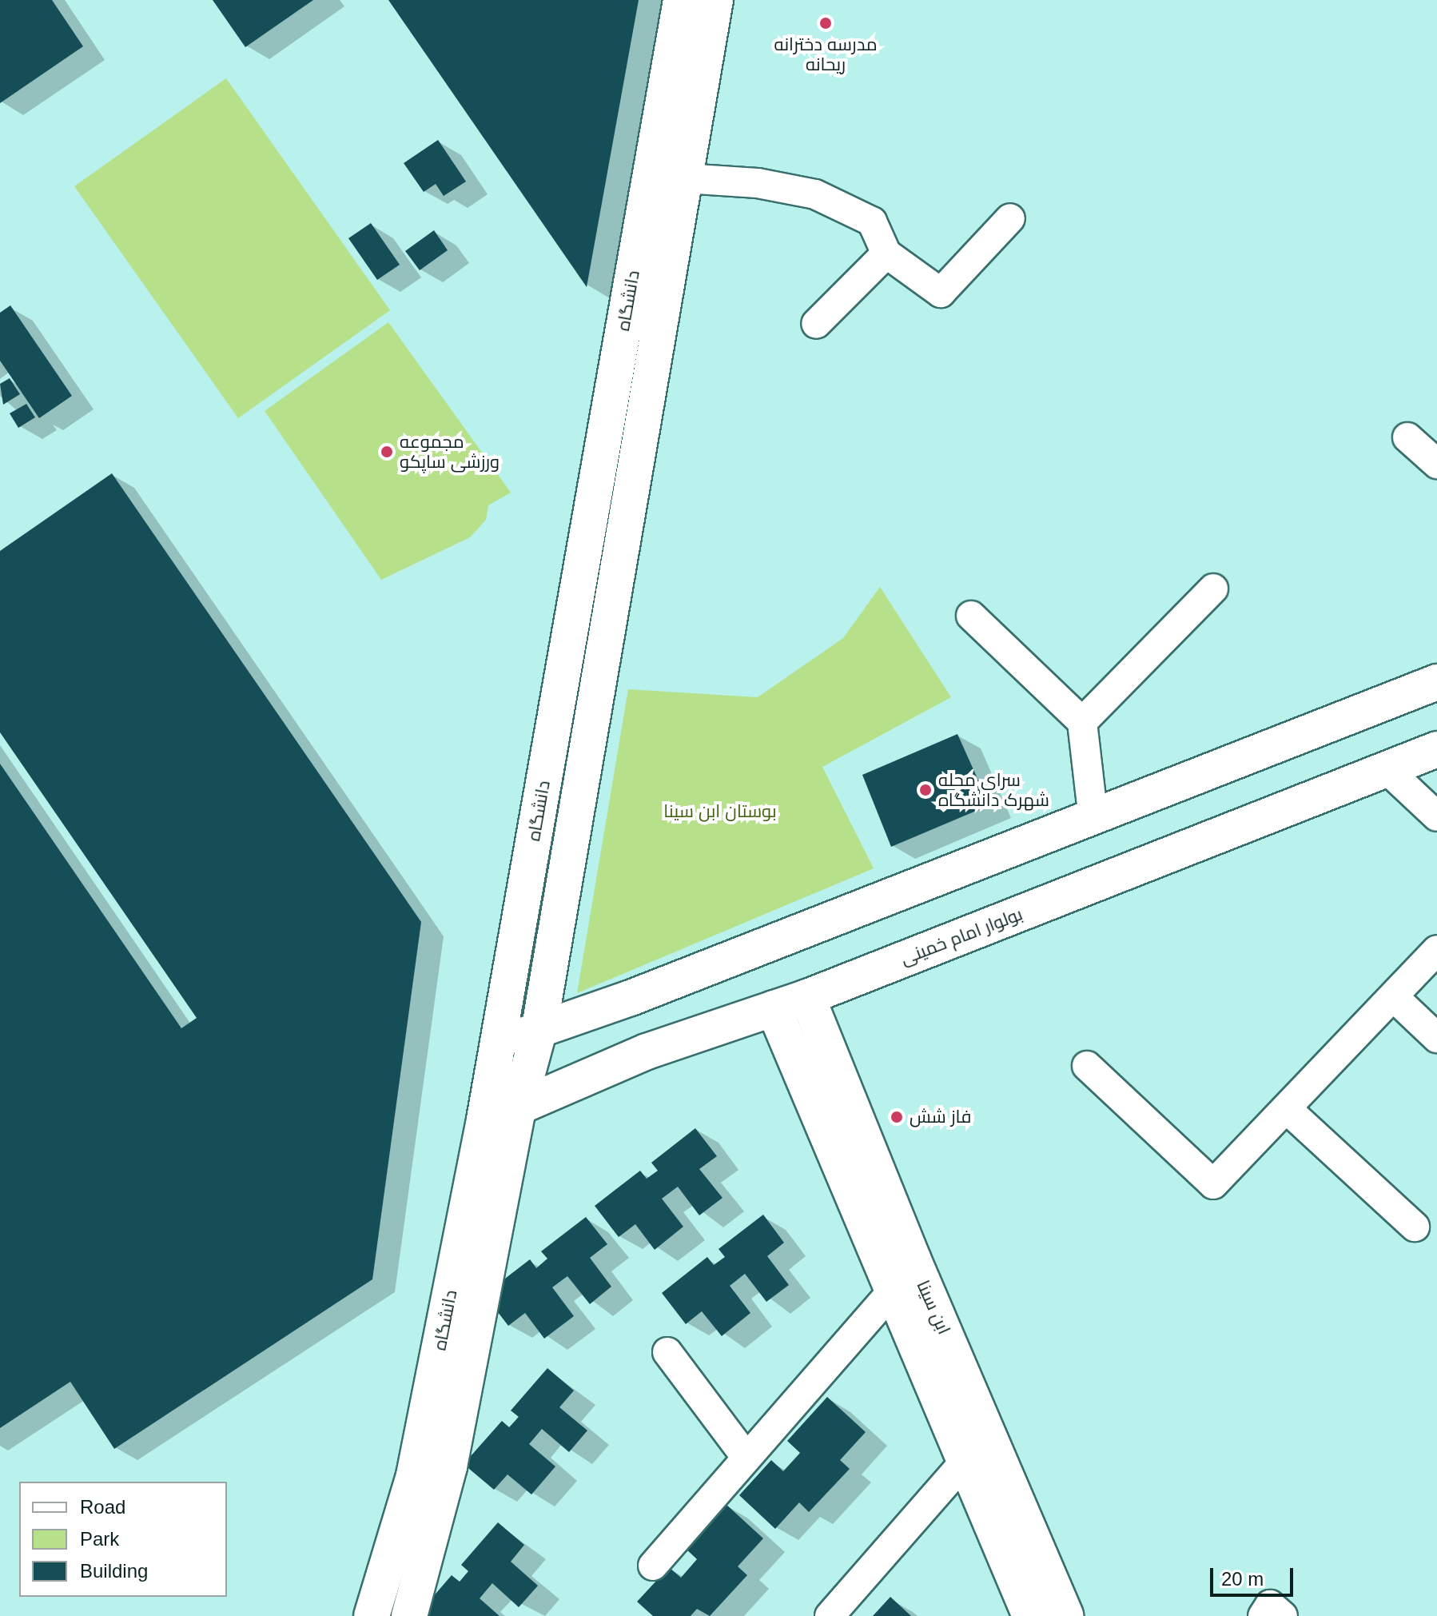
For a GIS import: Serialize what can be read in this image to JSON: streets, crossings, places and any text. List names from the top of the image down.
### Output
{
  "streets": {
    "street": ["دانشگاه", "بولوار امام خمینی", "ابن سینا"]
  },
  "crossings": [
    ["دانشگاه", "بولوار امام خمینی"],
    ["بولوار امام خمینی", "ابن سینا"]
  ],
  "parks": ["بوستان ابن سینا"],
  "places": [
    "مدرسه دخترانه ریحانه",
    "مجموعه ورزشی ساپکو",
    "سرای محله شهرک دانشگاه",
    "فاز شش"
  ],
  "legend": ["Road", "Park", "Building"],
  "scale_bar": "20 m"
}
